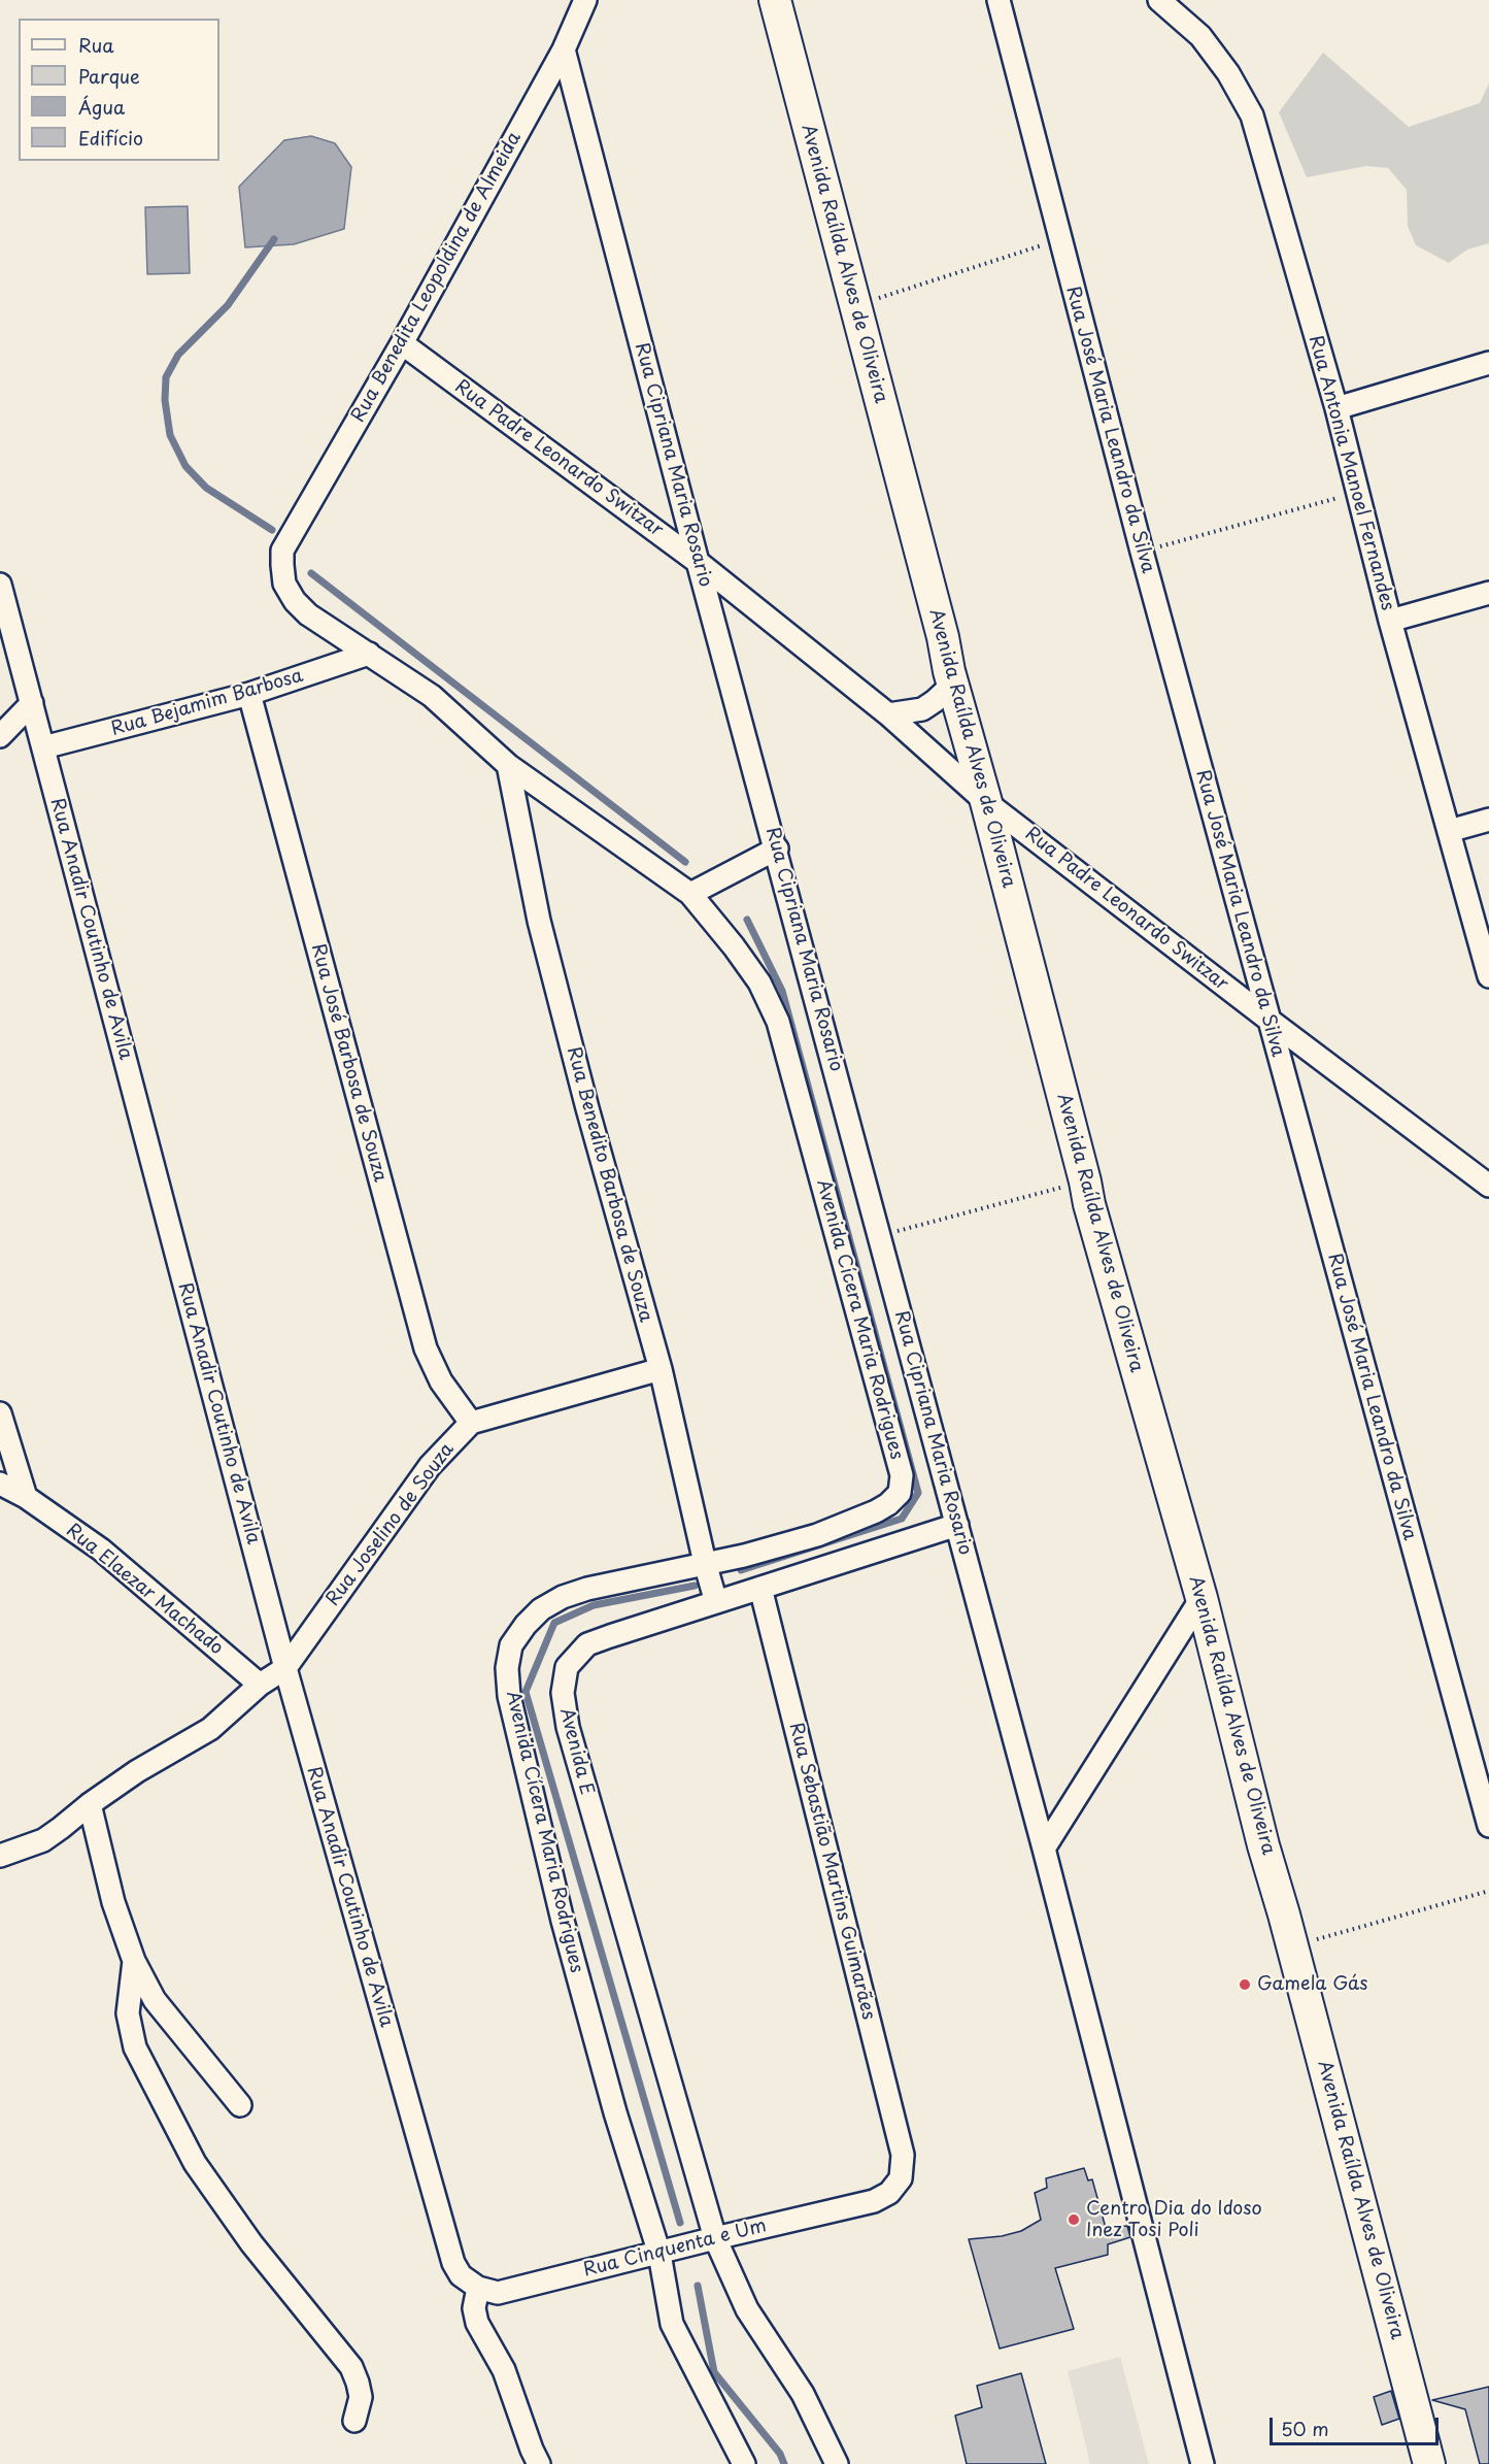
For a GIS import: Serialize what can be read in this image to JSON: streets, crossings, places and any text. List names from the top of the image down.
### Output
{
  "streets": {
    "street": [
      "Avenida Raílda Alves de Oliveira",
      "Rua Benedita Leopoldina de Almeida",
      "Rua José Maria Leandro da Silva",
      "Rua Padre Leonardo Switzar",
      "Rua Cipriana Maria Rosario",
      "Rua Antonia Manoel Fernandes",
      "Rua Bejamim Barbosa",
      "Rua Anadir Coutinho de Avila",
      "Rua José Barbosa de Souza",
      "Rua Benedito Barbosa de Souza",
      "Avenida Cícera Maria Rodrigues",
      "Rua Joselino de Souza",
      "Rua Elaezar Machado",
      "Avenida E",
      "Rua Sebastião Martins Guimarães",
      "Rua Cinquenta e Um"
    ]
  },
  "crossings": [
    ["Avenida Raílda Alves de Oliveira", "Rua Padre Leonardo Switzar"],
    ["Rua Benedita Leopoldina de Almeida", "Rua Padre Leonardo Switzar"],
    ["Rua Benedita Leopoldina de Almeida", "Rua Cipriana Maria Rosario"],
    ["Rua Benedita Leopoldina de Almeida", "Avenida Cícera Maria Rodrigues"],
    ["Rua José Maria Leandro da Silva", "Rua Padre Leonardo Switzar"],
    ["Rua Padre Leonardo Switzar", "Rua Cipriana Maria Rosario"],
    ["Rua Cipriana Maria Rosario", "Avenida E"],
    ["Rua Bejamim Barbosa", "Rua Anadir Coutinho de Avila"],
    ["Rua Bejamim Barbosa", "Rua José Barbosa de Souza"],
    ["Rua Bejamim Barbosa", "Avenida Cícera Maria Rodrigues"],
    ["Rua Anadir Coutinho de Avila", "Rua Joselino de Souza"],
    ["Rua Anadir Coutinho de Avila", "Rua Cinquenta e Um"],
    ["Rua José Barbosa de Souza", "Rua Joselino de Souza"],
    ["Rua Benedito Barbosa de Souza", "Avenida Cícera Maria Rodrigues"],
    ["Rua Benedito Barbosa de Souza", "Avenida E"],
    ["Avenida Cícera Maria Rodrigues", "Rua Cinquenta e Um"],
    ["Avenida E", "Rua Sebastião Martins Guimarães"],
    ["Avenida E", "Rua Cinquenta e Um"],
    ["Rua Sebastião Martins Guimarães", "Rua Cinquenta e Um"]
  ],
  "places": ["Gamela Gás", "Centro Dia do Idoso Inez Tosi Poli"],
  "legend": [
    "Rua",
    "Parque",
    "Água",
    "Edifício"
  ],
  "scale_bar": "50 m"
}
